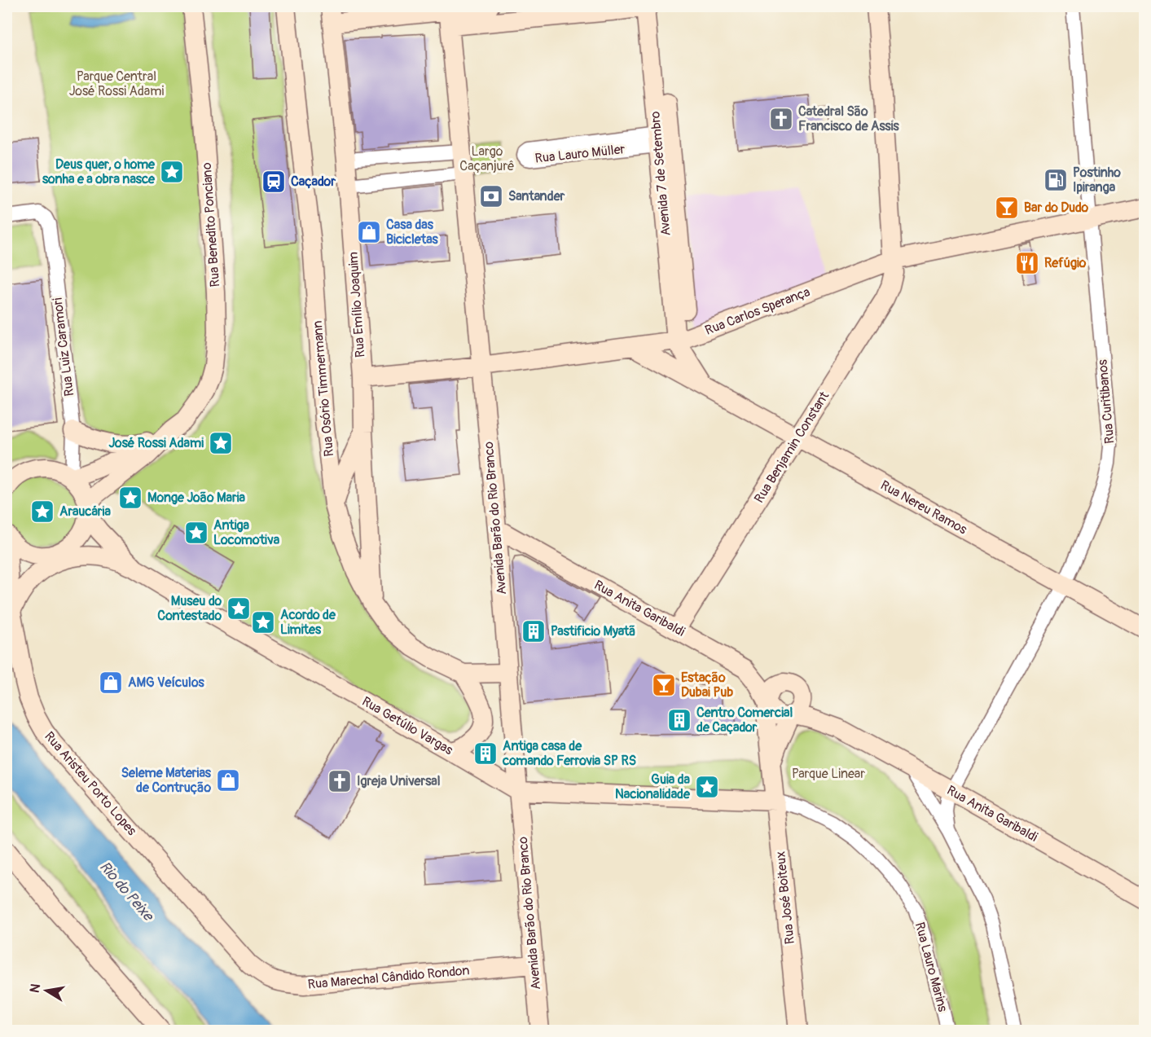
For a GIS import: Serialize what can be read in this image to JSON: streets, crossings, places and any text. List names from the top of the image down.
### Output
{
  "streets": {
    "main road": [
      "Avenida 7 de Setembro",
      "Rua Benedito Ponciano",
      "Rua Emílio Joaquim",
      "Rua Carlos Sperança",
      "Rua Osório Timmermann",
      "Rua Benjamin Constant",
      "Rua Nereu Ramos",
      "Avenida Barão do Rio Branco",
      "Rua Anita Garibaldi",
      "Rua Getúlio Vargas",
      "Rua Aristeu Porto Lopes",
      "Rua José Boiteux",
      "Rua Marechal Cândido Rondon"
    ],
    "street": [
      "Rua Lauro Müller",
      "Rua Luiz Caramori",
      "Rua Curitibanos",
      "Rua Lauro Marins"
    ]
  },
  "crossings": [
    ["Rua Lauro Müller", "Avenida 7 de Setembro"],
    ["Avenida 7 de Setembro", "Rua Carlos Sperança"],
    ["Avenida 7 de Setembro", "Rua Nereu Ramos"],
    ["Rua Benedito Ponciano", "Rua Luiz Caramori"],
    ["Rua Benedito Ponciano", "Rua Getúlio Vargas"],
    ["Rua Emílio Joaquim", "Rua Carlos Sperança"],
    ["Rua Emílio Joaquim", "Rua Osório Timmermann"],
    ["Rua Carlos Sperança", "Rua Curitibanos"],
    ["Rua Carlos Sperança", "Rua Benjamin Constant"],
    ["Rua Carlos Sperança", "Rua Nereu Ramos"],
    ["Rua Carlos Sperança", "Avenida Barão do Rio Branco"],
    ["Rua Luiz Caramori", "Rua Getúlio Vargas"],
    ["Rua Osório Timmermann", "Avenida Barão do Rio Branco"],
    ["Rua Curitibanos", "Rua Nereu Ramos"],
    ["Rua Curitibanos", "Rua Anita Garibaldi"],
    ["Rua Benjamin Constant", "Rua Nereu Ramos"],
    ["Rua Benjamin Constant", "Rua Anita Garibaldi"],
    ["Avenida Barão do Rio Branco", "Rua Anita Garibaldi"],
    ["Avenida Barão do Rio Branco", "Rua Getúlio Vargas"],
    ["Avenida Barão do Rio Branco", "Rua Marechal Cândido Rondon"],
    ["Rua Anita Garibaldi", "Rua José Boiteux"],
    ["Rua Getúlio Vargas", "Rua José Boiteux"],
    ["Rua Getúlio Vargas", "Rua Lauro Marins"],
    ["Rua Aristeu Porto Lopes", "Rua Marechal Cândido Rondon"],
    ["Rua José Boiteux", "Rua Lauro Marins"]
  ],
  "water": ["Rio do Peixe"],
  "parks": ["Parque Central José Rossi Adami", "Largo Caçanjurê", "Parque Linear"],
  "places": {
    "church": ["Catedral São Francisco de Assis", "Igreja Universal"],
    "place": [
      "Deus quer, o home sonha e a obra nasce",
      "José Rossi Adami",
      "Monge João Maria",
      "Araucária",
      "Antiga Locomotiva",
      "Museu do Contestado",
      "Acordo de Limites",
      "Guia da Nacionalidade"
    ],
    "fuel station": ["Postinho Ipiranga"],
    "station": ["Caçador"],
    "bank": ["Santander"],
    "bar": ["Bar do Dudo", "Estação Dubai Pub"],
    "shop": ["Casa das Bicicletas", "AMG Veículos", "Seleme Materias de Contrução"],
    "restaurant": ["Refúgio"],
    "building": ["Pastificio Myatã", "Centro Comercial de Caçador", "Antiga casa de comando Ferrovia SP RS"]
  },
  "north": "left"
}
